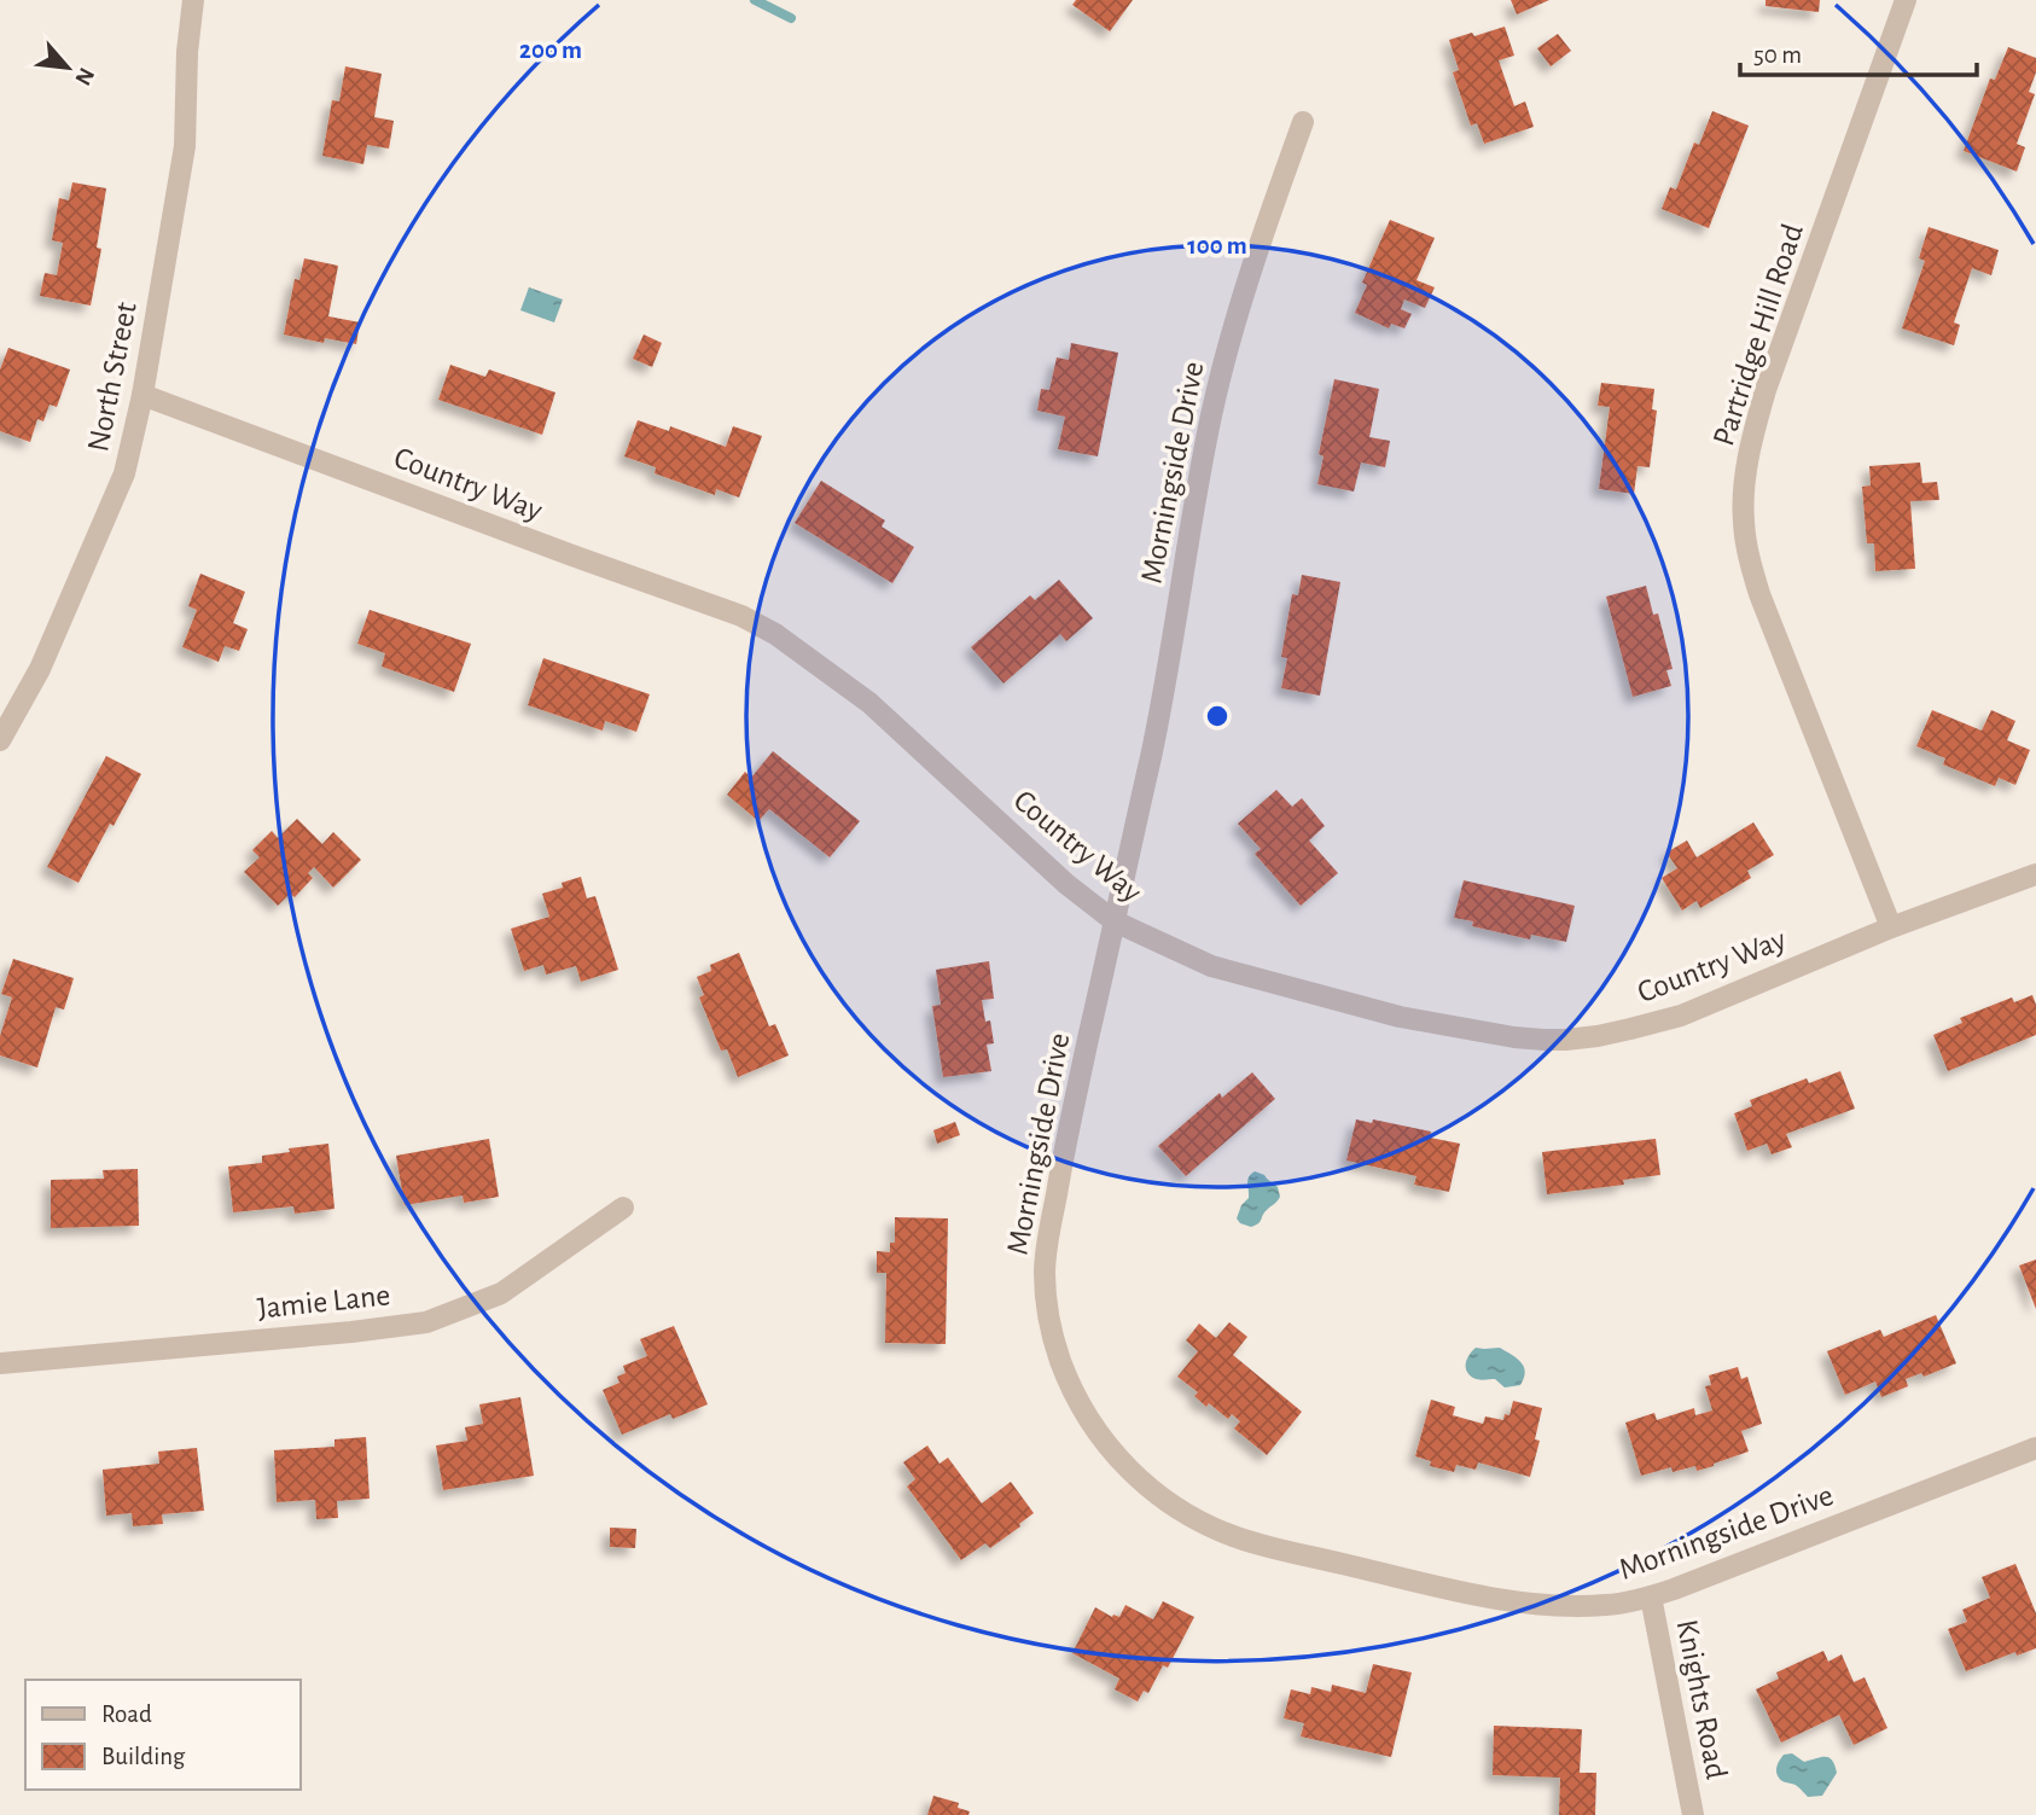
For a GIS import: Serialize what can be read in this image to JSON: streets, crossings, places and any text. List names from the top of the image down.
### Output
{
  "streets": {
    "street": [
      "Partridge Hill Road",
      "North Street",
      "Morningside Drive",
      "Country Way",
      "Jamie Lane",
      "Knights Road"
    ]
  },
  "crossings": [
    ["Partridge Hill Road", "Country Way"],
    ["North Street", "Country Way"],
    ["Morningside Drive", "Country Way"],
    ["Morningside Drive", "Knights Road"]
  ],
  "legend": ["Road", "Building"],
  "scale_bar": "50 m",
  "north": "bottom right",
  "rings": ["200 m", "100 m"]
}
